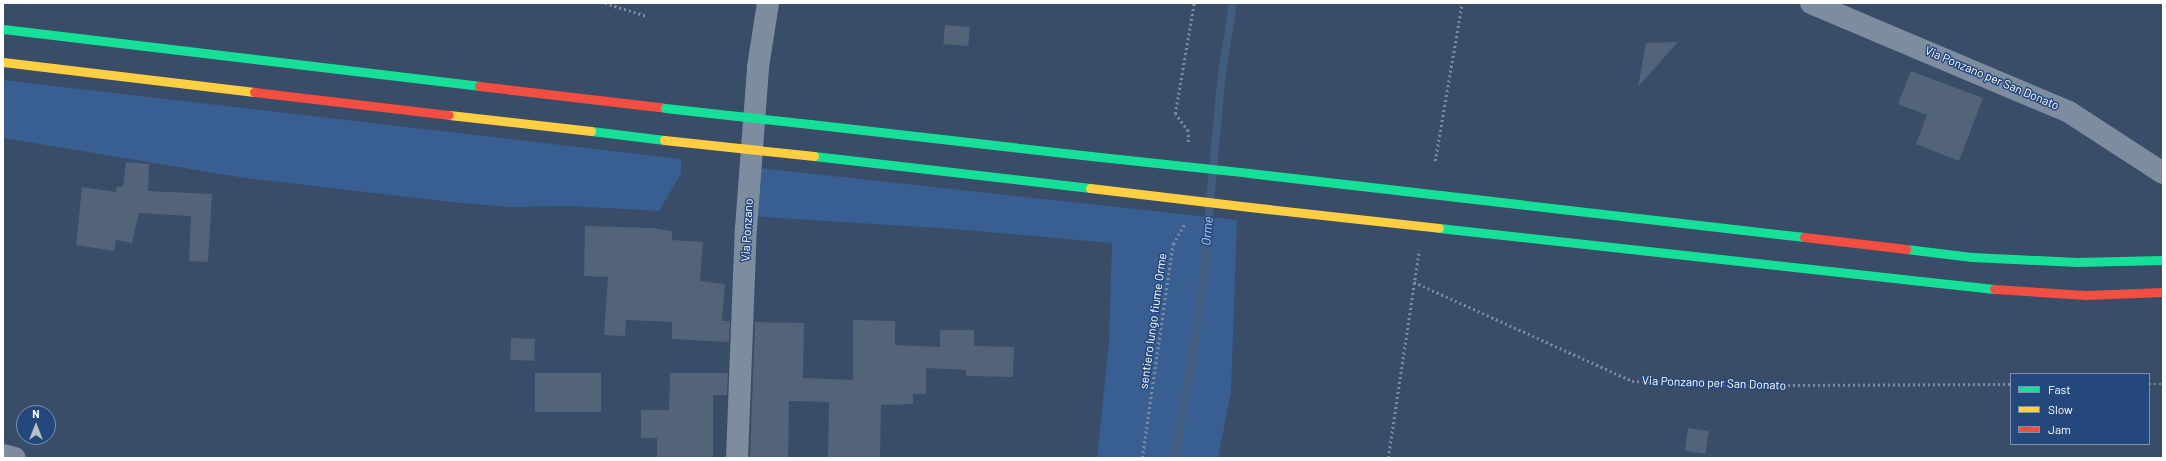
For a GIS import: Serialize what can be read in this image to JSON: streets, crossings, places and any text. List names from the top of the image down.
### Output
{
  "streets": {
    "street": ["Via Ponzano per San Donato", "Via Ponzano"],
    "path": ["sentiero lungo fiume Orme"]
  },
  "water": ["Orme"],
  "legend": ["Fast", "Slow", "Jam"],
  "north": "top"
}
